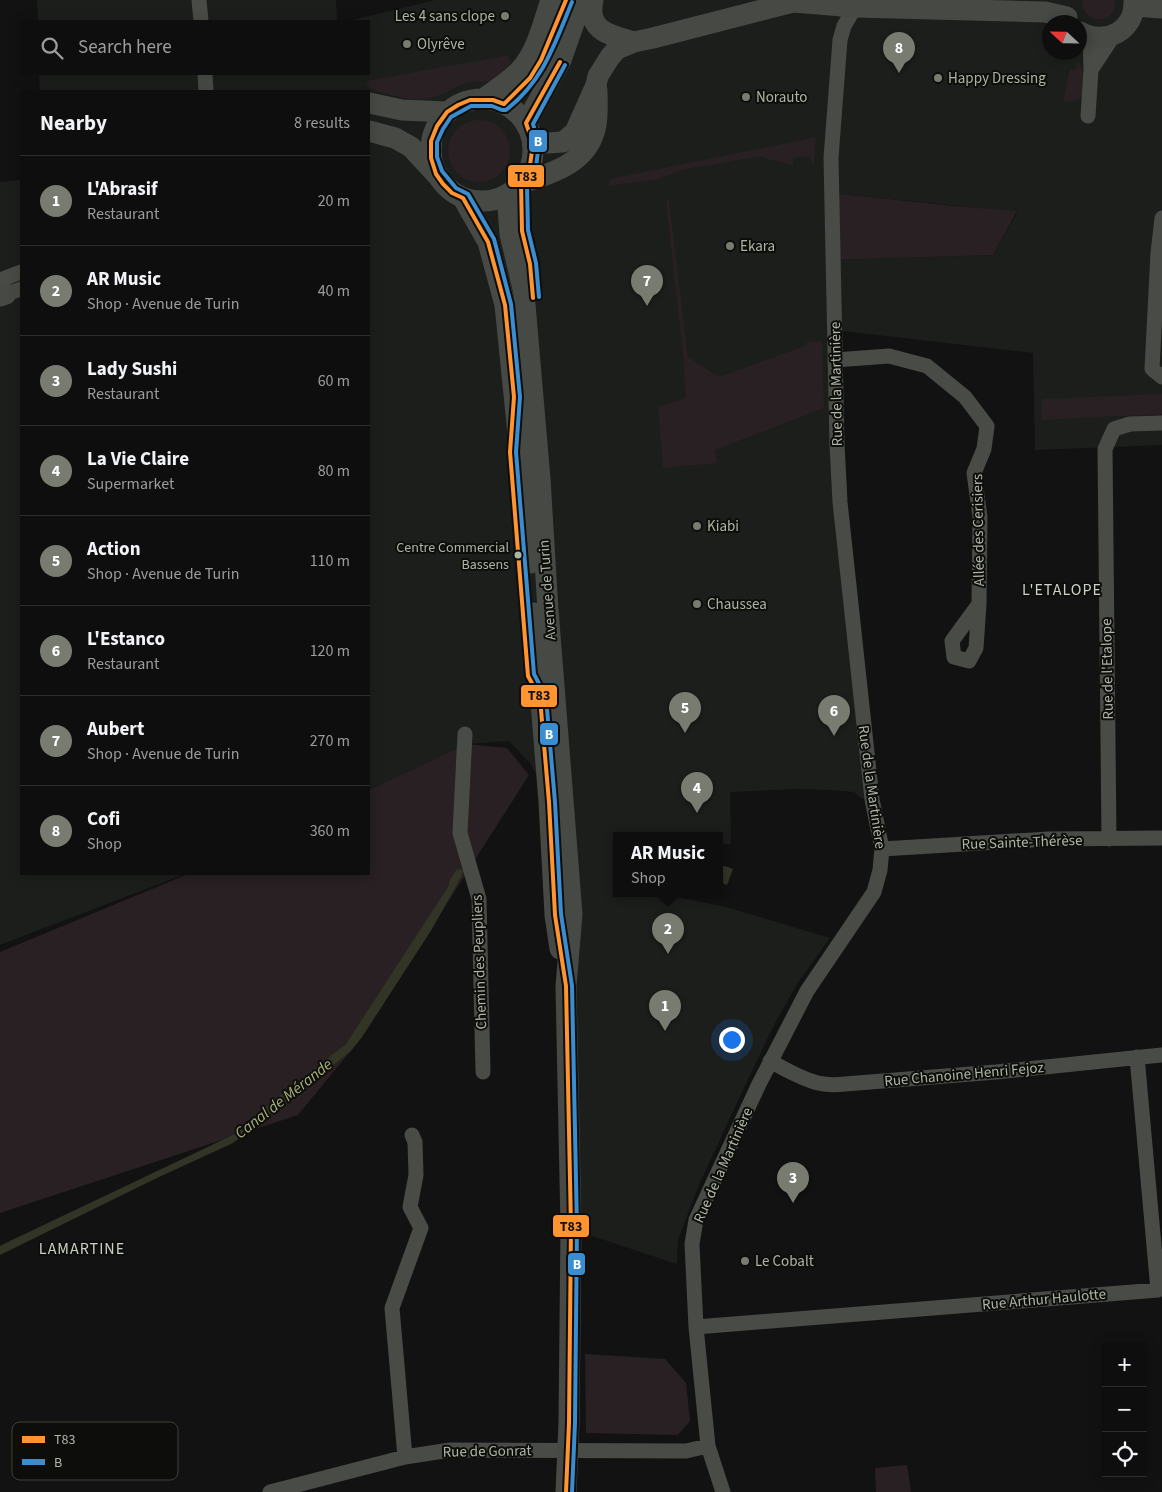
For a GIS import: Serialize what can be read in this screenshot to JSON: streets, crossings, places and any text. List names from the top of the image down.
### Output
{
  "streets": {
    "main road": ["Avenue de Turin"],
    "street": [
      "Rue de la Martinière",
      "Allée des Cerisiers",
      "Rue de l'Etalope",
      "Rue Sainte-Thérèse",
      "Chemin des Peupliers",
      "Rue Chanoine Henri Fejoz",
      "Rue Arthur Haulotte",
      "Rue de Gonrat"
    ]
  },
  "crossings": [
    ["Rue de la Martinière", "Allée des Cerisiers"],
    ["Rue de la Martinière", "Rue Sainte-Thérèse"],
    ["Rue de la Martinière", "Rue Chanoine Henri Fejoz"],
    ["Rue de la Martinière", "Rue Arthur Haulotte"],
    ["Rue de la Martinière", "Rue de Gonrat"],
    ["Avenue de Turin", "Rue de Gonrat"],
    ["Rue de l'Etalope", "Rue Sainte-Thérèse"],
    ["Rue Chanoine Henri Fejoz", "Rue Arthur Haulotte"]
  ],
  "districts": ["L'ETALOPE", "LAMARTINE"],
  "water": ["Canal de Mérande"],
  "places": [
    "Les 4 sans clope",
    "Olyrêve",
    "Happy Dressing",
    "Norauto",
    "Ekara",
    "Kiabi",
    "Centre Commercial Bassens",
    "Chaussea",
    "Le Cobalt"
  ],
  "lines": ["transit line T83", "transit line B"],
  "legend": ["T83", "B"],
  "north": "left",
  "page": {
    "search": "Search here",
    "pins": [
      "8",
      "7",
      "5",
      "6",
      "4",
      "2",
      "1",
      "3"
    ],
    "heading": ["Nearby", "8 results"],
    "list": [
      {
        "mark": "1",
        "name": "L'Abrasif",
        "note": "Restaurant",
        "value": "20 m"
      },
      {
        "mark": "2",
        "name": "AR Music",
        "note": "Shop · Avenue de Turin",
        "value": "40 m"
      },
      {
        "mark": "3",
        "name": "Lady Sushi",
        "note": "Restaurant",
        "value": "60 m"
      },
      {
        "mark": "4",
        "name": "La Vie Claire",
        "note": "Supermarket",
        "value": "80 m"
      },
      {
        "mark": "5",
        "name": "Action",
        "note": "Shop · Avenue de Turin",
        "value": "110 m"
      },
      {
        "mark": "6",
        "name": "L'Estanco",
        "note": "Restaurant",
        "value": "120 m"
      },
      {
        "mark": "7",
        "name": "Aubert",
        "note": "Shop · Avenue de Turin",
        "value": "270 m"
      },
      {
        "mark": "8",
        "name": "Cofi",
        "note": "Shop",
        "value": "360 m"
      }
    ],
    "popup": ["AR Music", "Shop"],
    "map_buttons": ["+", "−"]
  }
}
